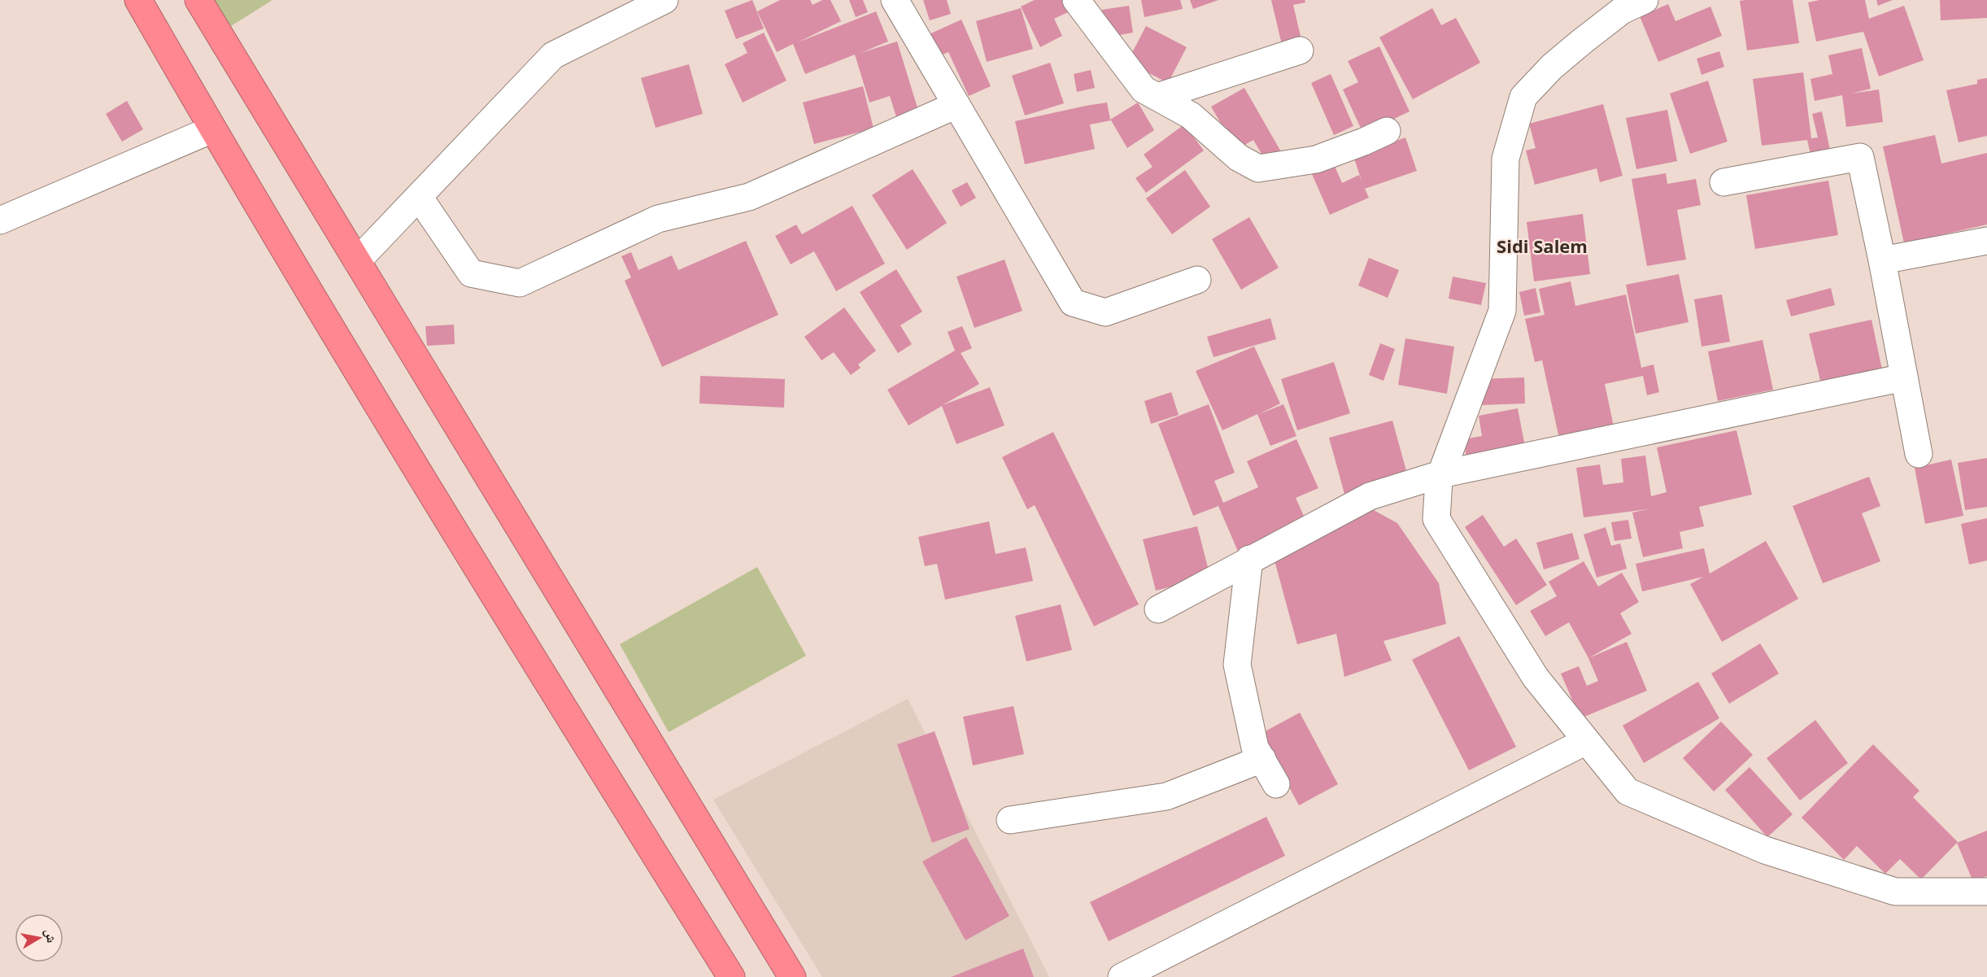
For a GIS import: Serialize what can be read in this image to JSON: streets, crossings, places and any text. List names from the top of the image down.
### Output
{
  "districts": ["Sidi Salem"],
  "north": "right"
}
